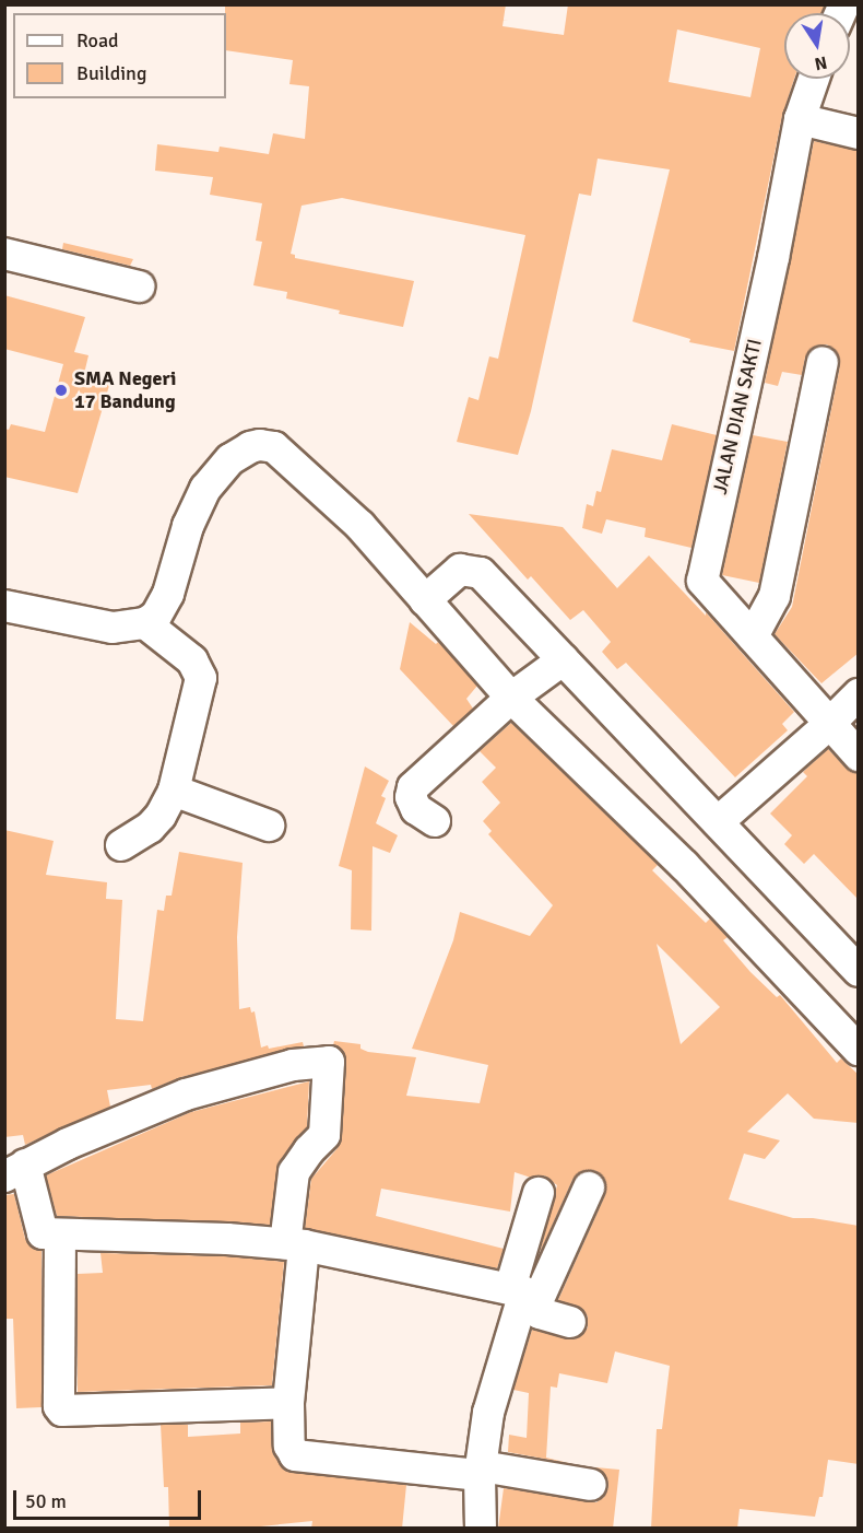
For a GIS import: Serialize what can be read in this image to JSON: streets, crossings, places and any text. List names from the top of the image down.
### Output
{
  "streets": {
    "street": ["JALAN DIAN SAKTI"]
  },
  "places": ["SMA Negeri 17 Bandung"],
  "legend": ["Road", "Building"],
  "scale_bar": "50 m",
  "north": "bottom"
}
